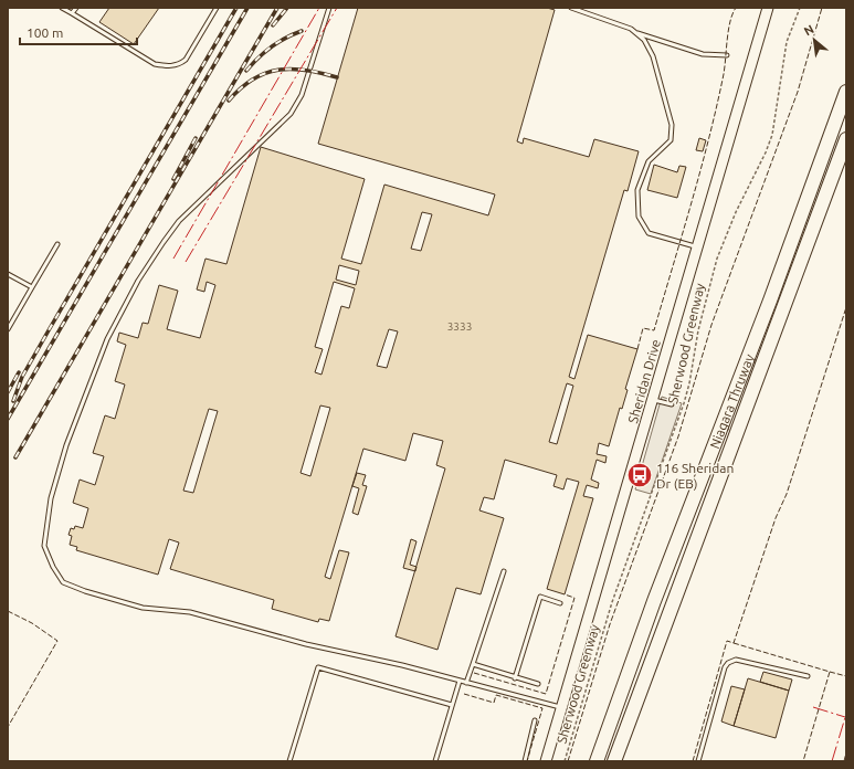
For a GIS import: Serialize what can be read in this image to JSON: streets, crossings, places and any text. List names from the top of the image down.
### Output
{
  "streets": {
    "highway": ["Niagara Thruway"],
    "main road": ["Sheridan Drive"],
    "path": ["Sherwood Greenway"]
  },
  "places": {
    "bus stop": ["116 Sheridan Dr (EB)"]
  },
  "house_numbers": ["3333"],
  "scale_bar": "100 m",
  "north": "top left"
}
